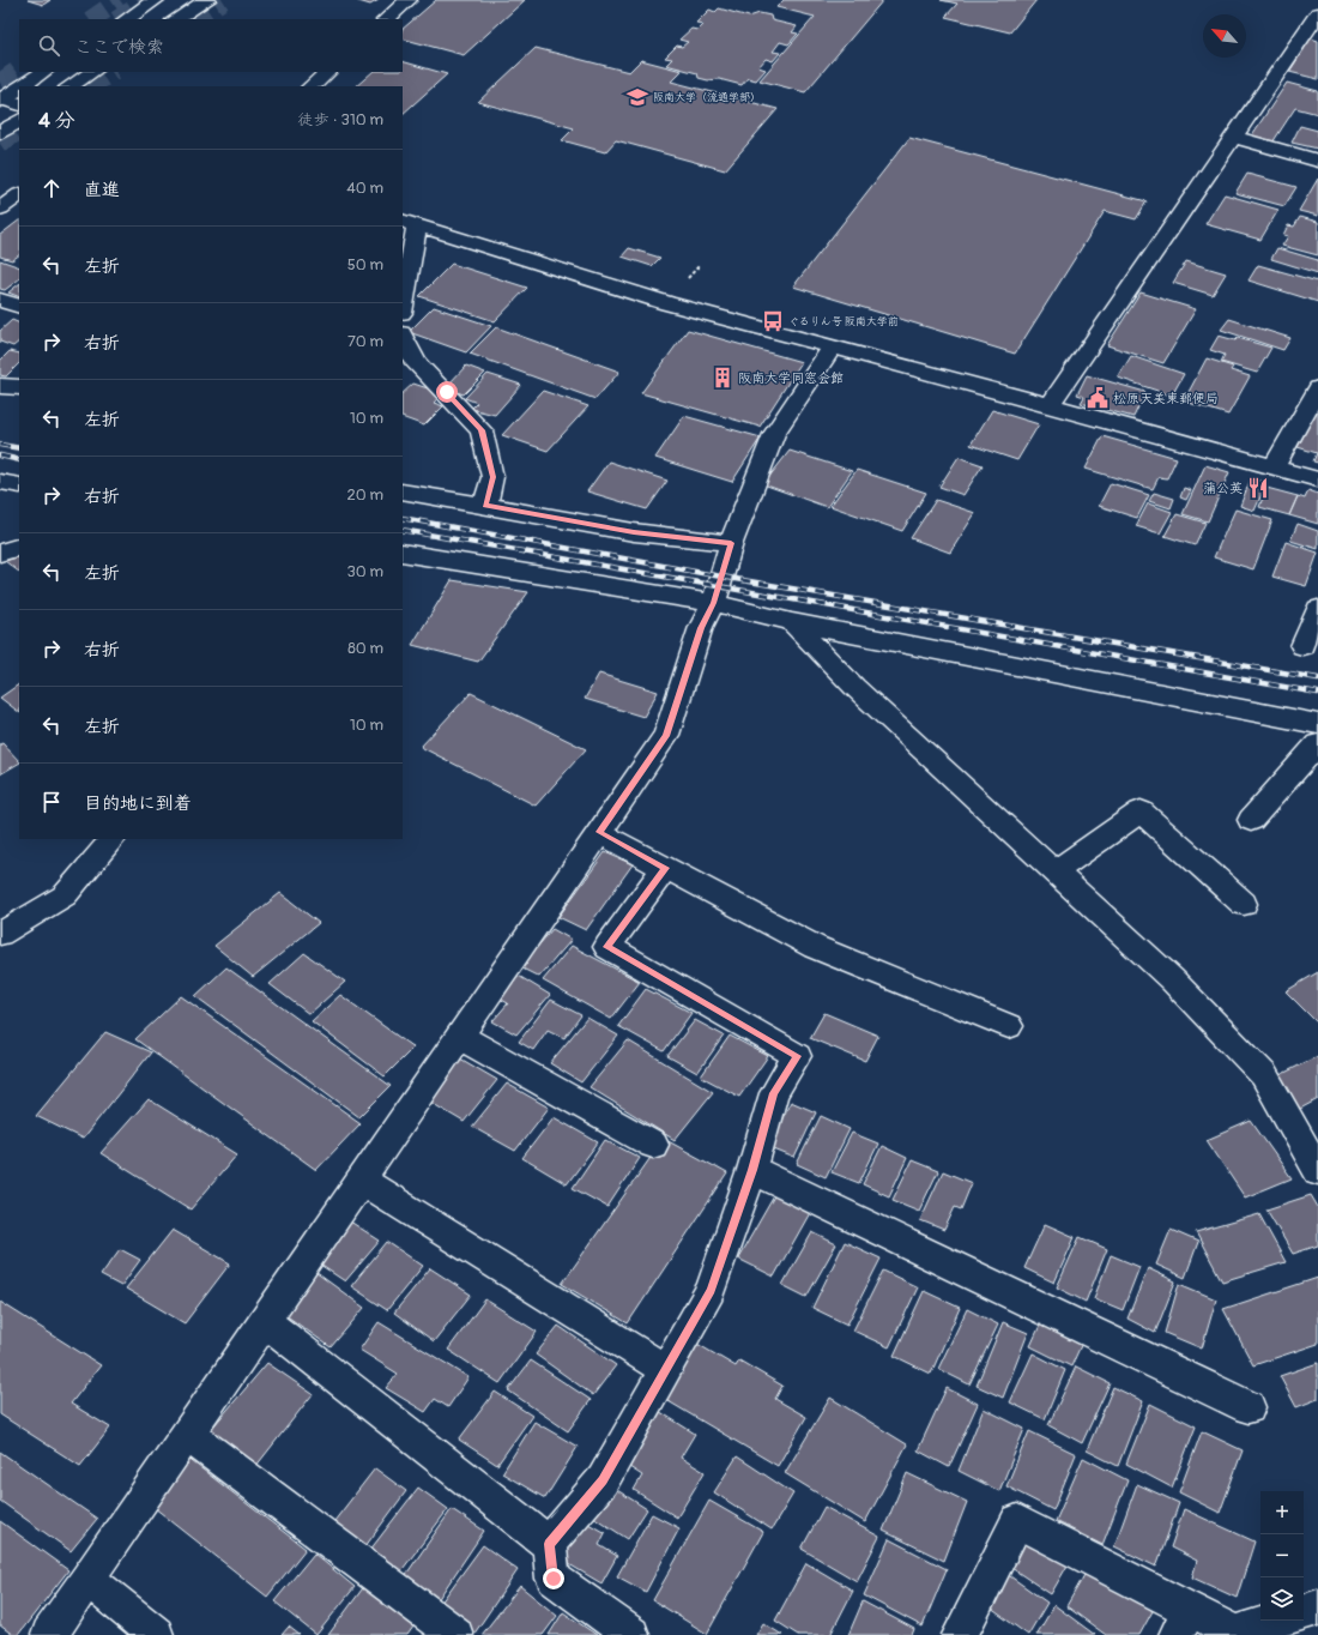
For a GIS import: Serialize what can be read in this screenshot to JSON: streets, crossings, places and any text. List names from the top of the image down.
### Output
{
  "places": {
    "school or university": ["阪南大学（流通学部）"],
    "bus stop": ["ぐるりん号 阪南大学前"],
    "building": ["阪南大学同窓会館"],
    "public building": ["松原天美東郵便局"],
    "restaurant": ["蒲公英"]
  },
  "north": "top left",
  "page": {
    "search": "ここで検索",
    "heading": ["4 分", "徒歩 · 310 m"],
    "list": [
      ["直進", "40 m"],
      ["左折", "50 m"],
      ["右折", "70 m"],
      ["左折", "10 m"],
      ["右折", "20 m"],
      ["左折", "30 m"],
      ["右折", "80 m"],
      ["左折", "10 m"],
      "目的地に到着"
    ],
    "map_buttons": ["+", "−"]
  }
}
